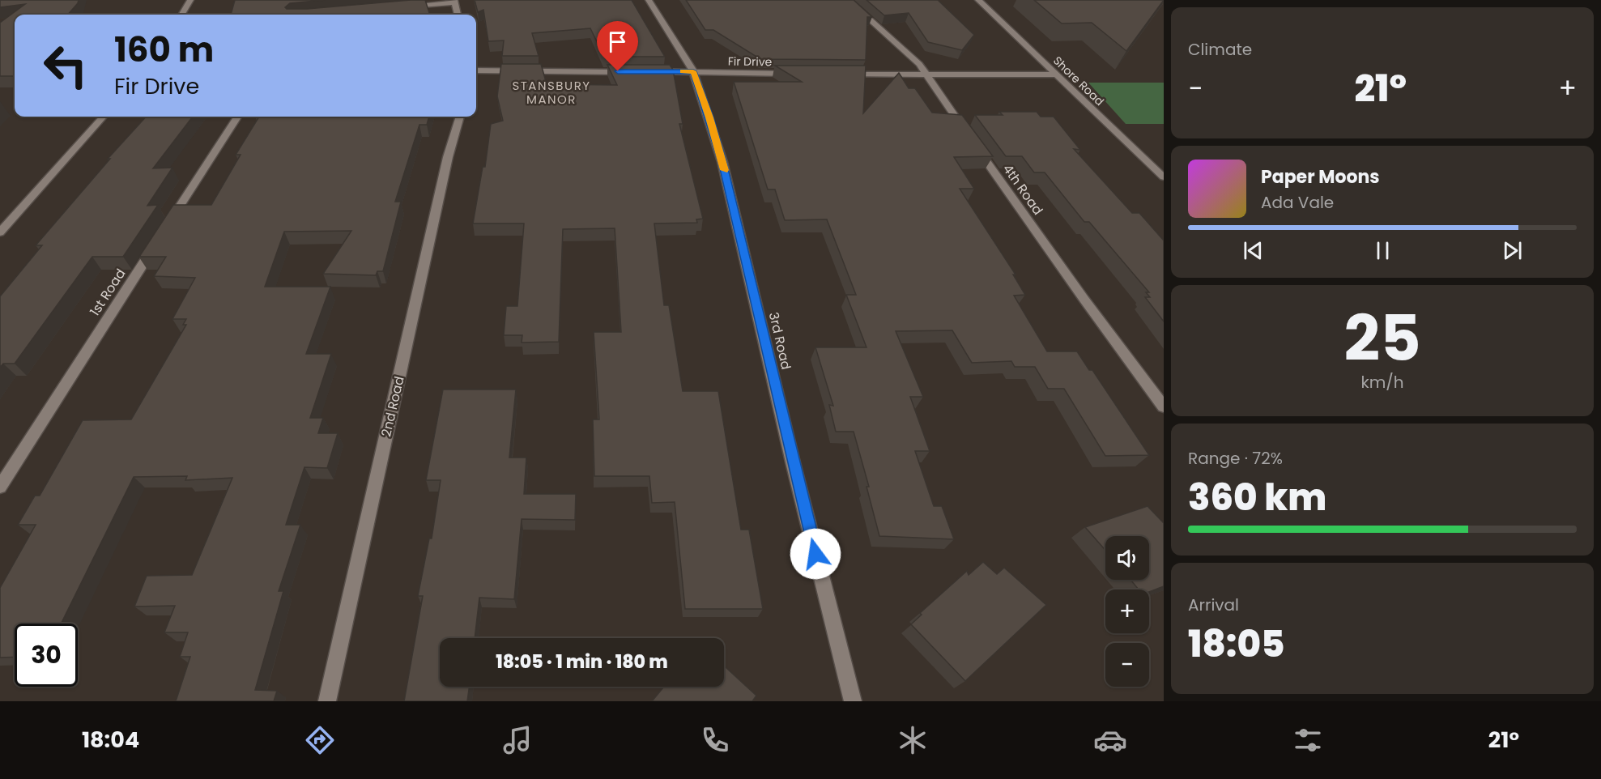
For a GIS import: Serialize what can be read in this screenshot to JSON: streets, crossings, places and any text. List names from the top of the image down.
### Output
{
  "streets": {
    "street": [
      "Fir Drive",
      "Shore Road",
      "4th Road",
      "1st Road",
      "3rd Road",
      "2nd Road"
    ]
  },
  "crossings": [
    ["Fir Drive", "3rd Road"]
  ],
  "districts": ["STANSBURY MANOR"],
  "page": {
    "tile": [
      "Climate",
      ["25", "km/h"],
      ["Range · 72%", "360 km"],
      ["Arrival", "18:05"]
    ],
    "turn": ["160 m", "Fir Drive"],
    "heat": ["−", "21°", "+"],
    "song": ["Paper Moons", "Ada Vale"],
    "map_buttons": ["+", "−"],
    "limit": "30",
    "trip": "18:05 · 1 min · 180 m",
    "tabs": ["18:04", "21°"]
  }
}
